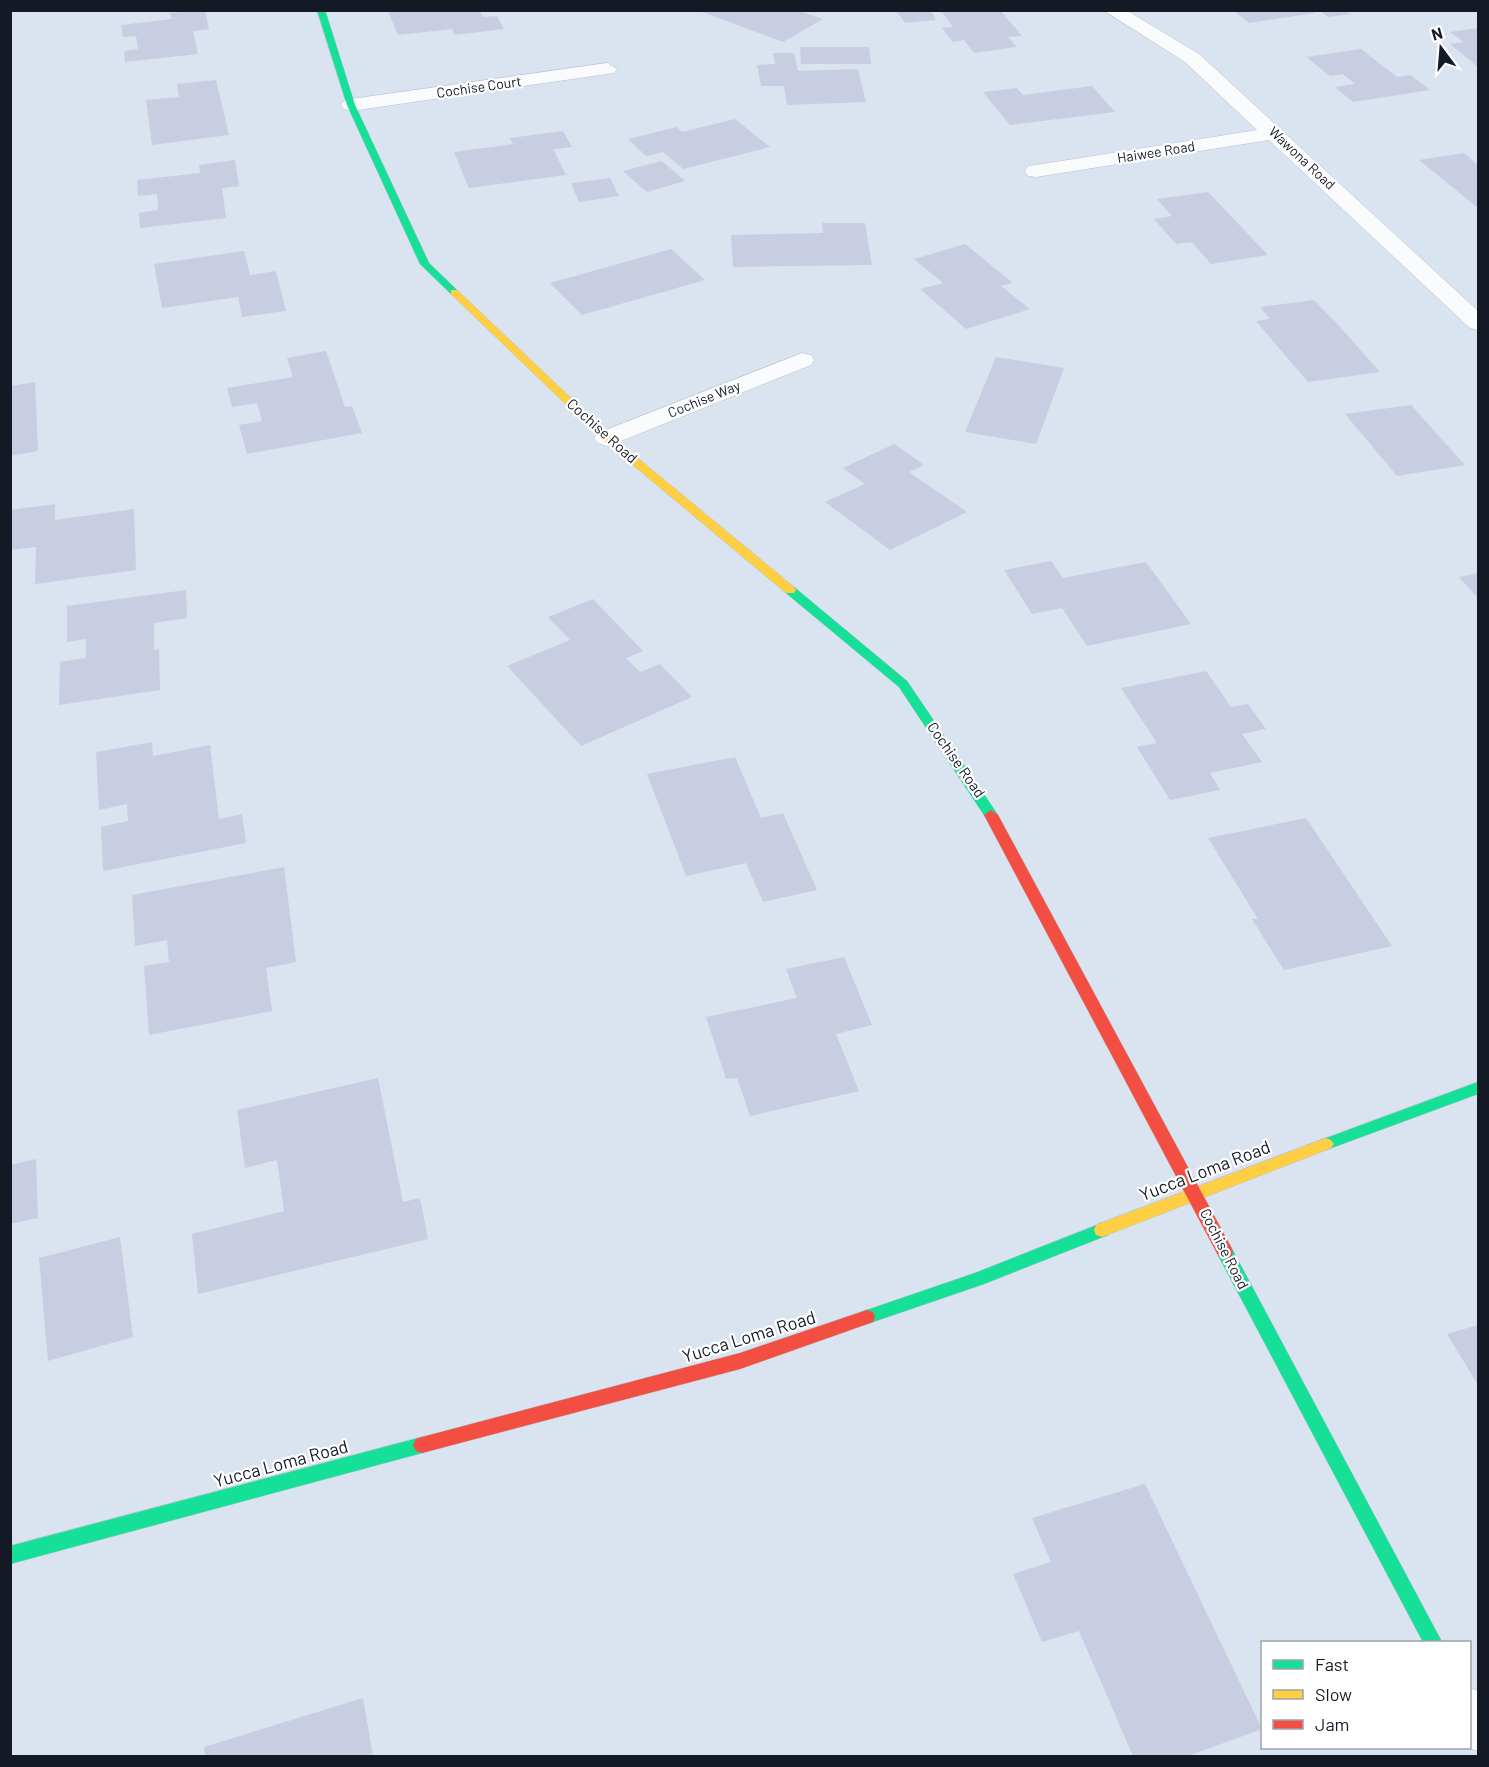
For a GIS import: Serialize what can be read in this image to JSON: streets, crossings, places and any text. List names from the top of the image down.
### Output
{
  "streets": {
    "street": [
      "Cochise Court",
      "Haiwee Road",
      "Wawona Road",
      "Cochise Way",
      "Cochise Road",
      "Yucca Loma Road"
    ]
  },
  "crossings": [
    ["Cochise Court", "Cochise Road"],
    ["Haiwee Road", "Wawona Road"],
    ["Cochise Way", "Cochise Road"],
    ["Cochise Road", "Yucca Loma Road"]
  ],
  "legend": ["Fast", "Slow", "Jam"],
  "north": "top"
}
